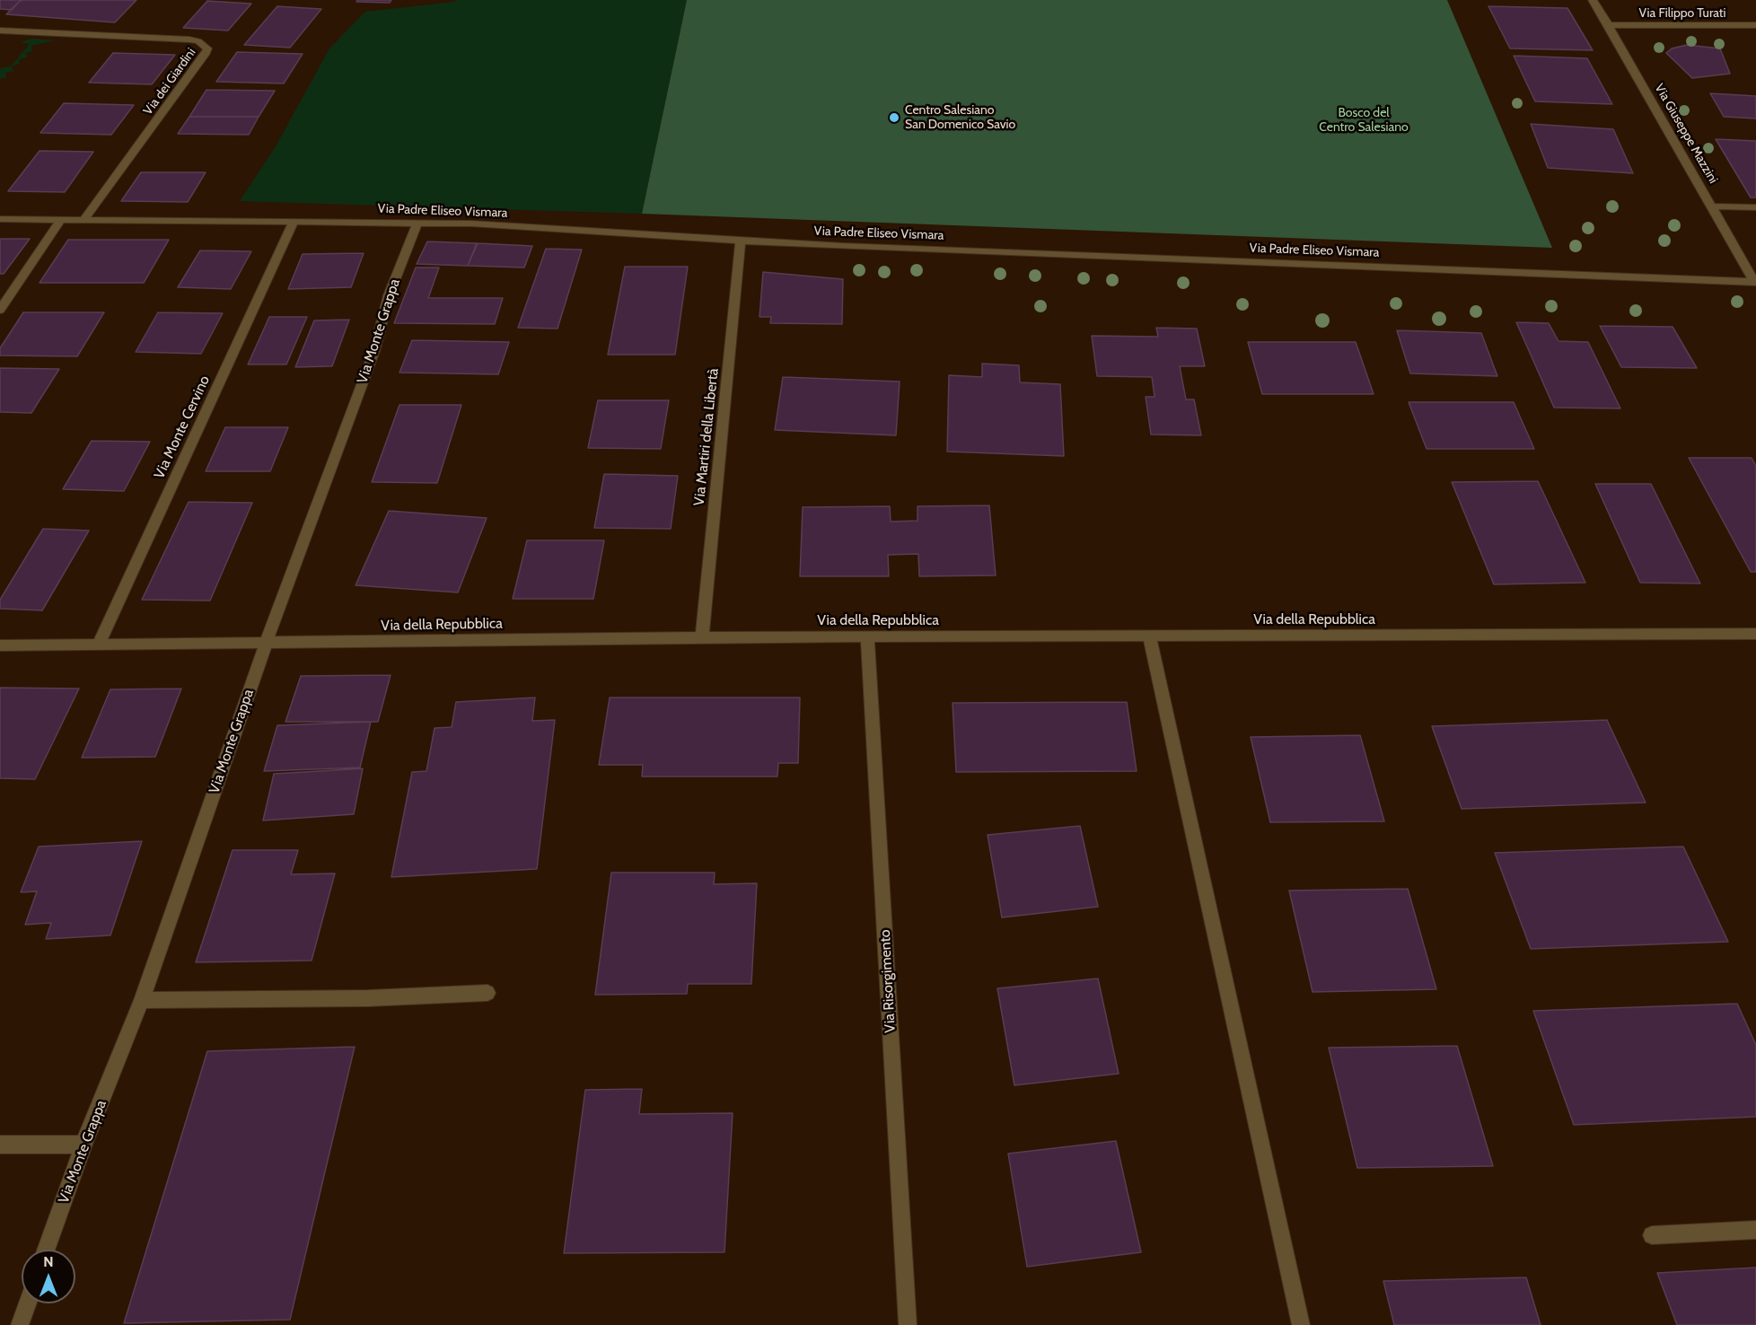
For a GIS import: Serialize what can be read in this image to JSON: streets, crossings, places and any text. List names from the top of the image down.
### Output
{
  "streets": {
    "street": [
      "Via Filippo Turati",
      "Via dei Giardini",
      "Via Giuseppe Mazzini",
      "Via Padre Eliseo Vismara",
      "Via Monte Grappa",
      "Via Monte Cervino",
      "Via Martiri della Libertà",
      "Via della Repubblica",
      "Via Risorgimento"
    ]
  },
  "crossings": [
    ["Via Filippo Turati", "Via Giuseppe Mazzini"],
    ["Via dei Giardini", "Via Padre Eliseo Vismara"],
    ["Via Giuseppe Mazzini", "Via Padre Eliseo Vismara"],
    ["Via Padre Eliseo Vismara", "Via Monte Grappa"],
    ["Via Padre Eliseo Vismara", "Via Monte Cervino"],
    ["Via Padre Eliseo Vismara", "Via Martiri della Libertà"],
    ["Via Monte Grappa", "Via della Repubblica"],
    ["Via Monte Cervino", "Via della Repubblica"],
    ["Via Martiri della Libertà", "Via della Repubblica"],
    ["Via della Repubblica", "Via Risorgimento"]
  ],
  "parks": ["Bosco del Centro Salesiano"],
  "places": ["Centro Salesiano San Domenico Savio"],
  "north": "top"
}
